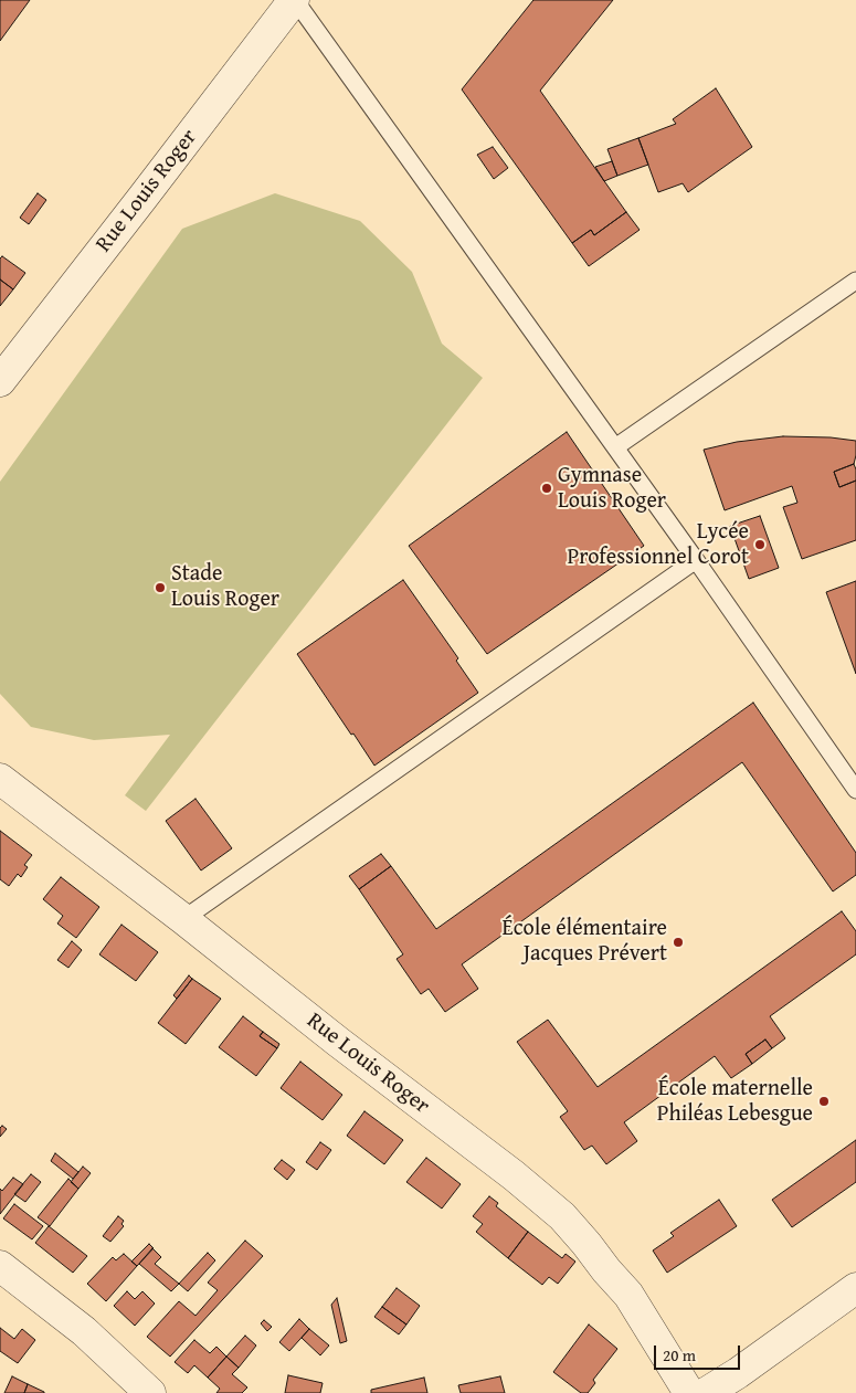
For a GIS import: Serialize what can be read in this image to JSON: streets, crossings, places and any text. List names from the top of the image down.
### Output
{
  "streets": {
    "street": ["Rue Louis Roger"]
  },
  "places": [
    "Gymnase Louis Roger",
    "Lycée Professionnel Corot",
    "Stade Louis Roger",
    "École élémentaire Jacques Prévert",
    "École maternelle Philéas Lebesgue"
  ],
  "scale_bar": "20 m"
}
